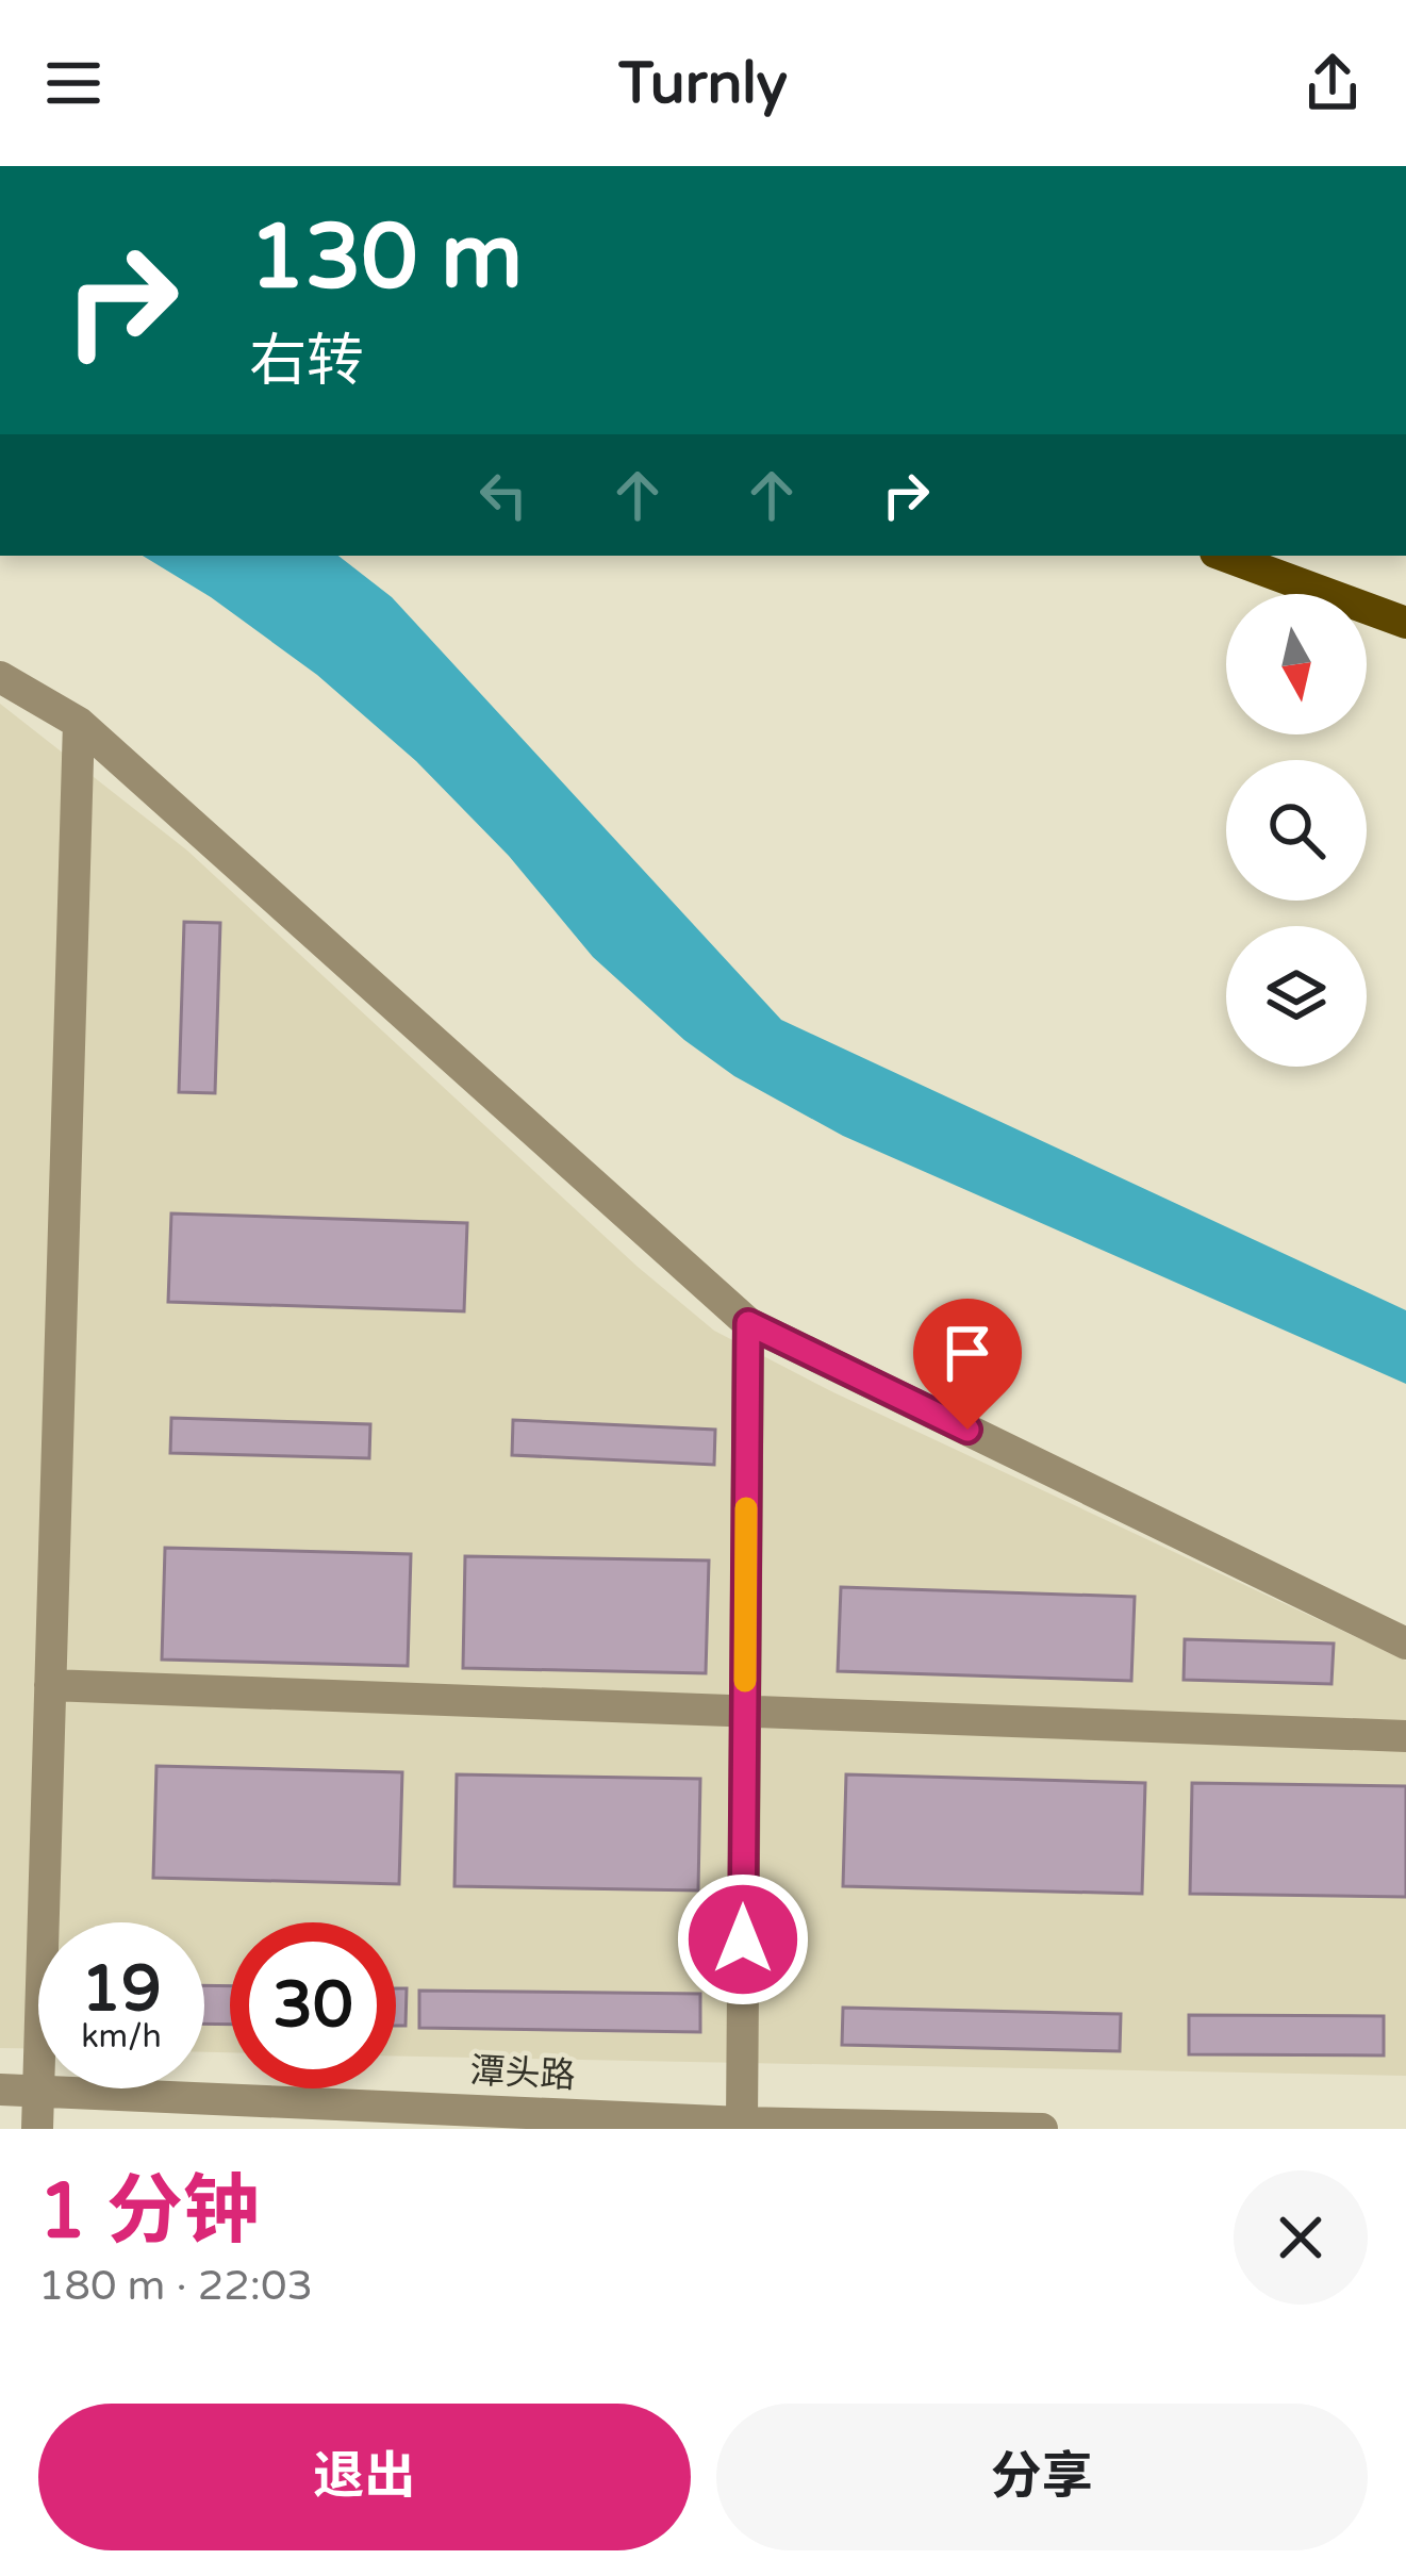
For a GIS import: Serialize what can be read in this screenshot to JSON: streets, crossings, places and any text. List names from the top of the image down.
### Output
{
  "streets": {
    "street": ["潭头路"]
  },
  "north": "bottom",
  "page": {
    "header": "Turnly",
    "turn": ["130 m", "右转"],
    "speed": "19 km/h",
    "limit": "30",
    "heading": ["1 分钟", "180 m · 22:03"],
    "buttons": ["退出", "分享"]
  }
}
